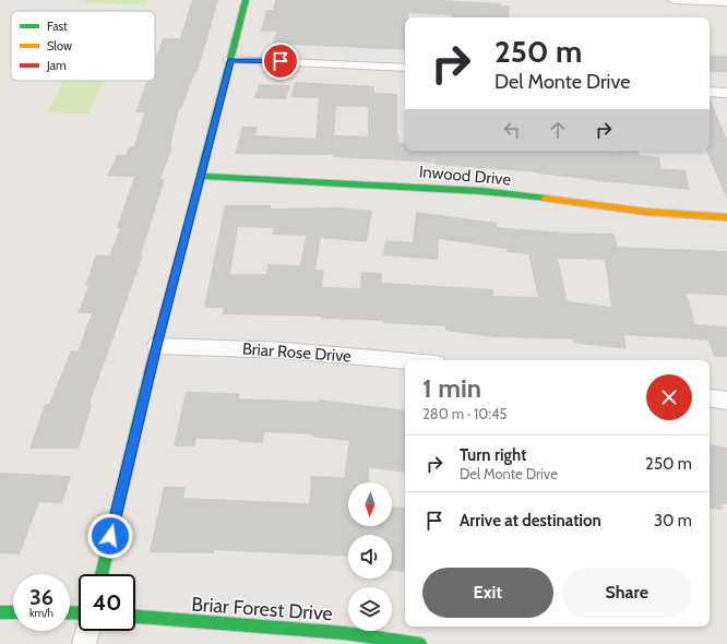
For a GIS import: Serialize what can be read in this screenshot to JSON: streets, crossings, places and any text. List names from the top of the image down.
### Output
{
  "streets": {
    "street": ["Inwood Drive", "Briar Rose Drive", "Briar Forest Drive"]
  },
  "legend": ["Fast", "Slow", "Jam"],
  "north": "bottom",
  "page": {
    "turn": ["250 m", "Del Monte Drive"],
    "heading": ["1 min", "280 m · 10:45"],
    "list": [
      {
        "name": "Turn right",
        "note": "Del Monte Drive",
        "value": "250 m"
      },
      {
        "name": "Arrive at destination",
        "value": "30 m"
      }
    ],
    "buttons": ["Exit", "Share"],
    "speed": "36 km/h",
    "limit": "40"
  }
}
